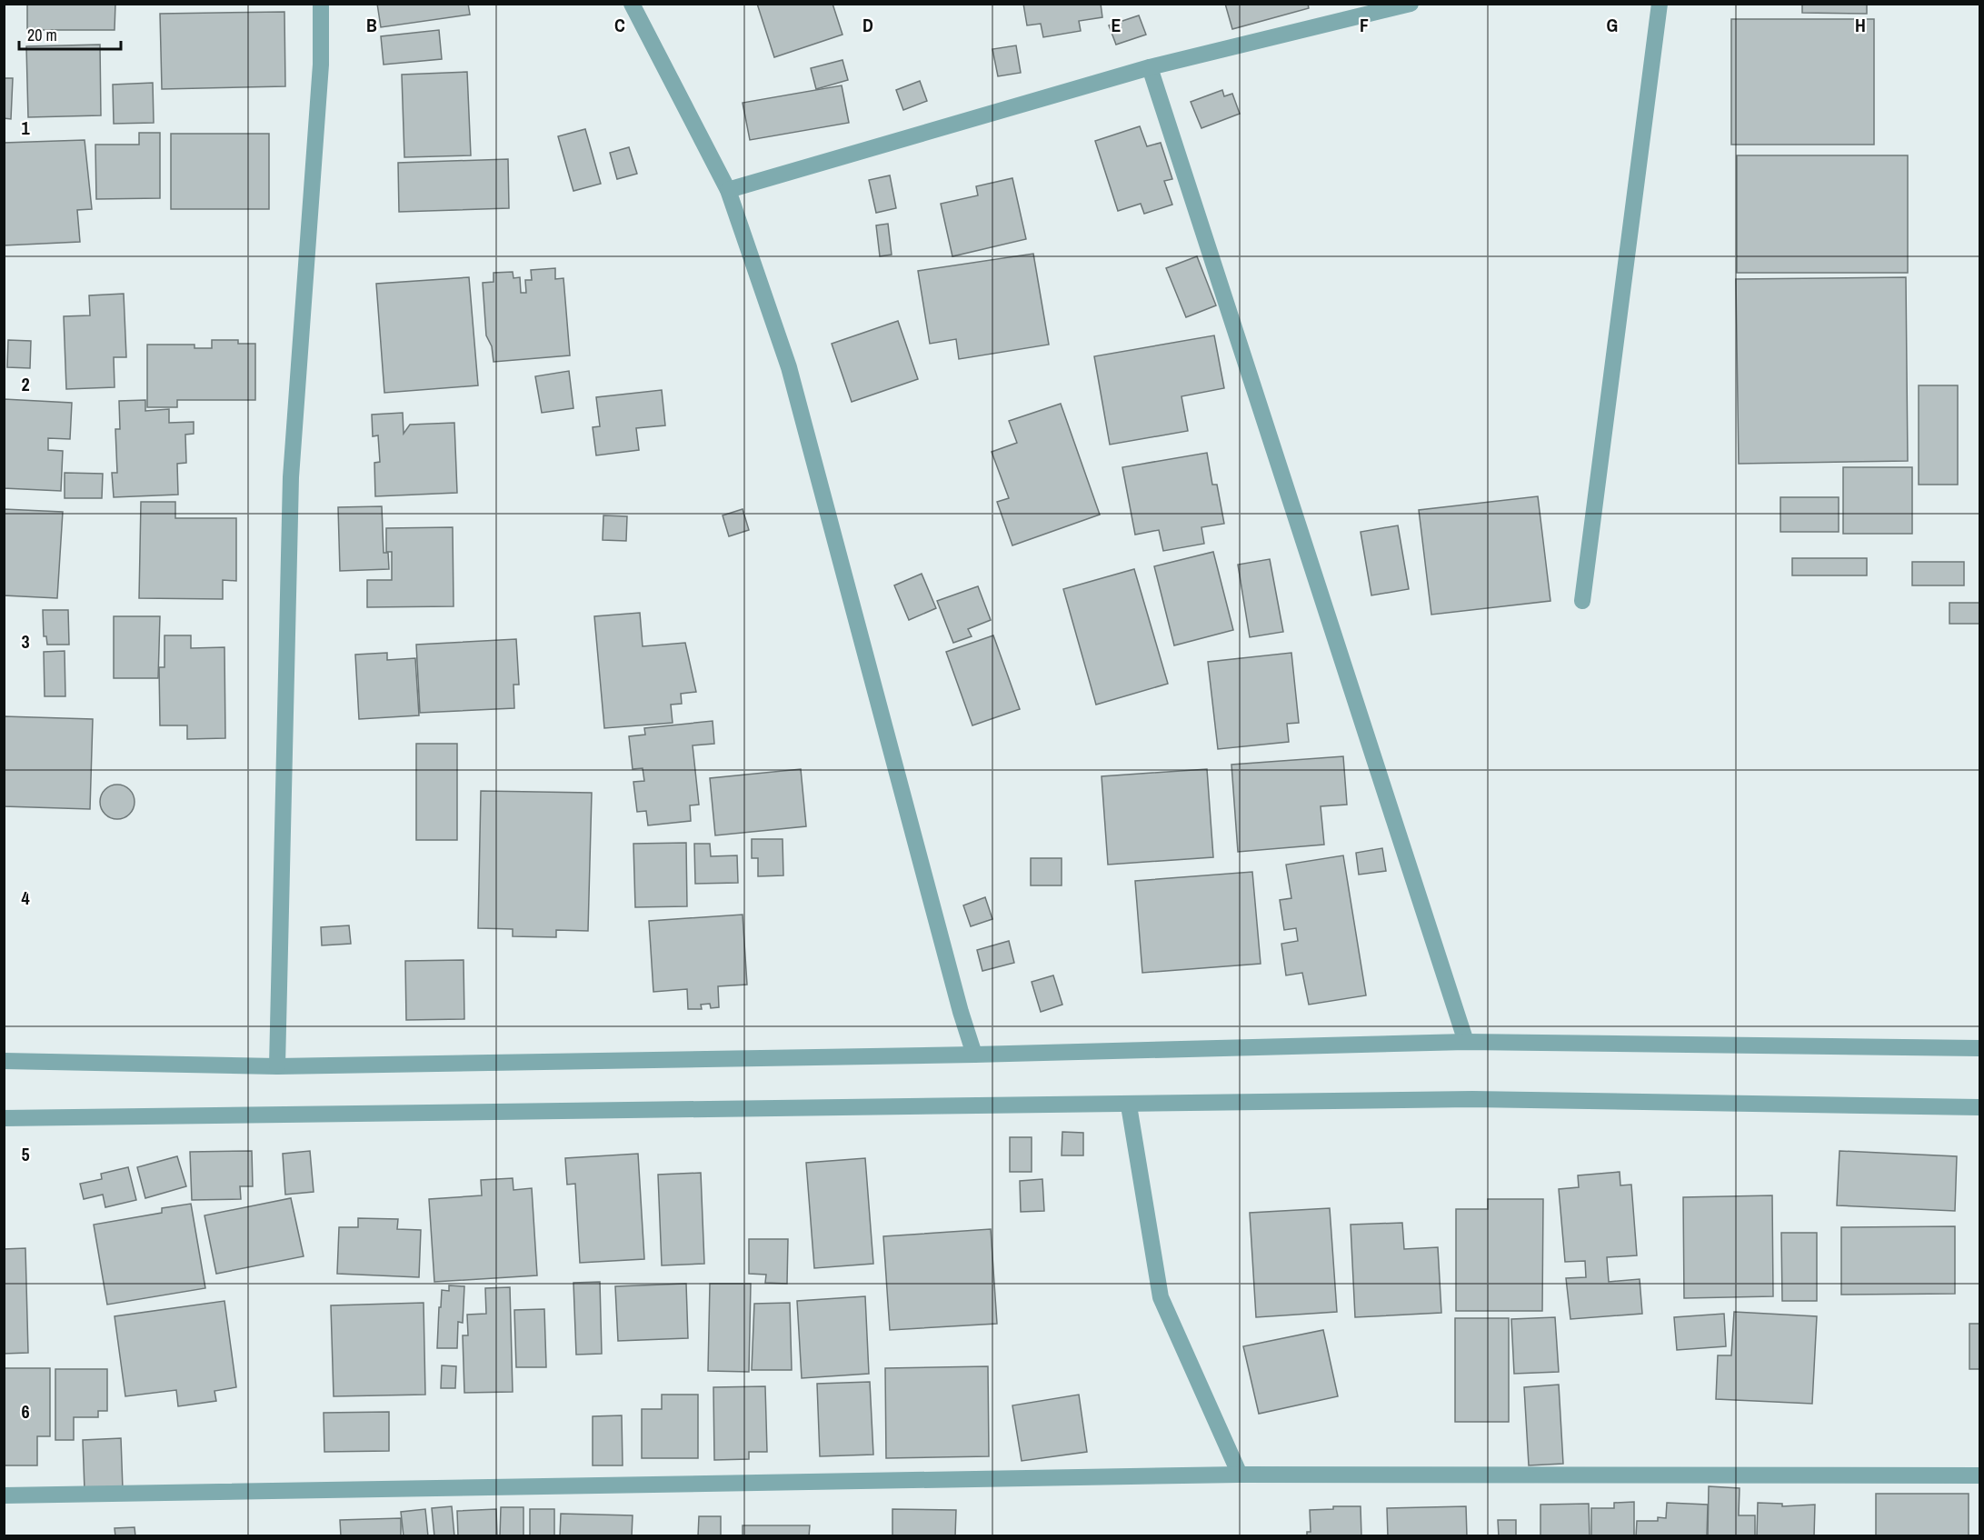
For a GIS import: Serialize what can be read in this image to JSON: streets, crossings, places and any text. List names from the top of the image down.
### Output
{
  "scale_bar": "20 m",
  "grid": {
    "columns": [
      "B",
      "C",
      "D",
      "E",
      "F",
      "G",
      "H"
    ],
    "rows": [
      "1",
      "2",
      "3",
      "4",
      "5",
      "6"
    ]
  }
}
